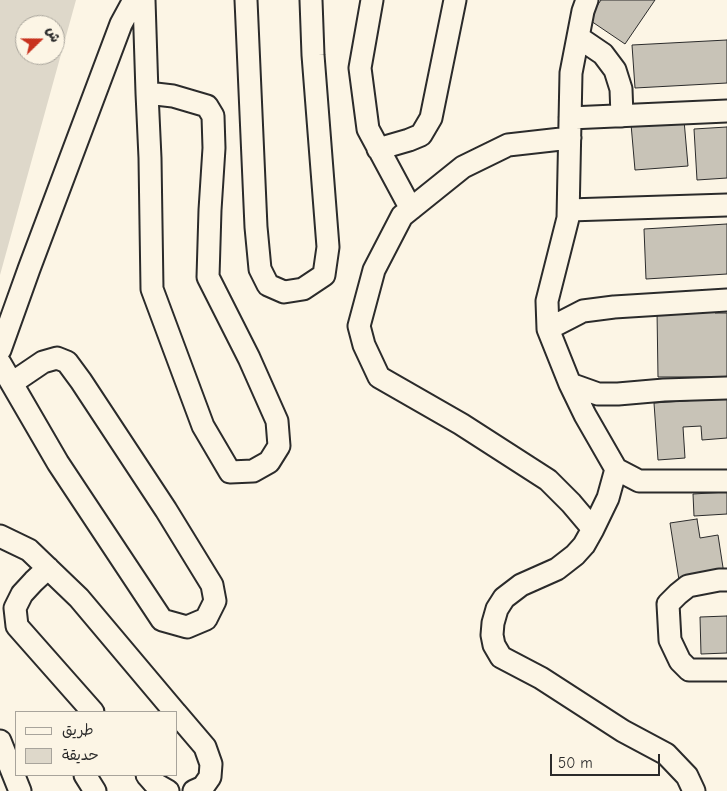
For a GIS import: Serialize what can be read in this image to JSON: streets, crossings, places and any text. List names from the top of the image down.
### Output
{
  "legend": ["طريق", "حديقة"],
  "scale_bar": "50 m",
  "north": "right"
}
